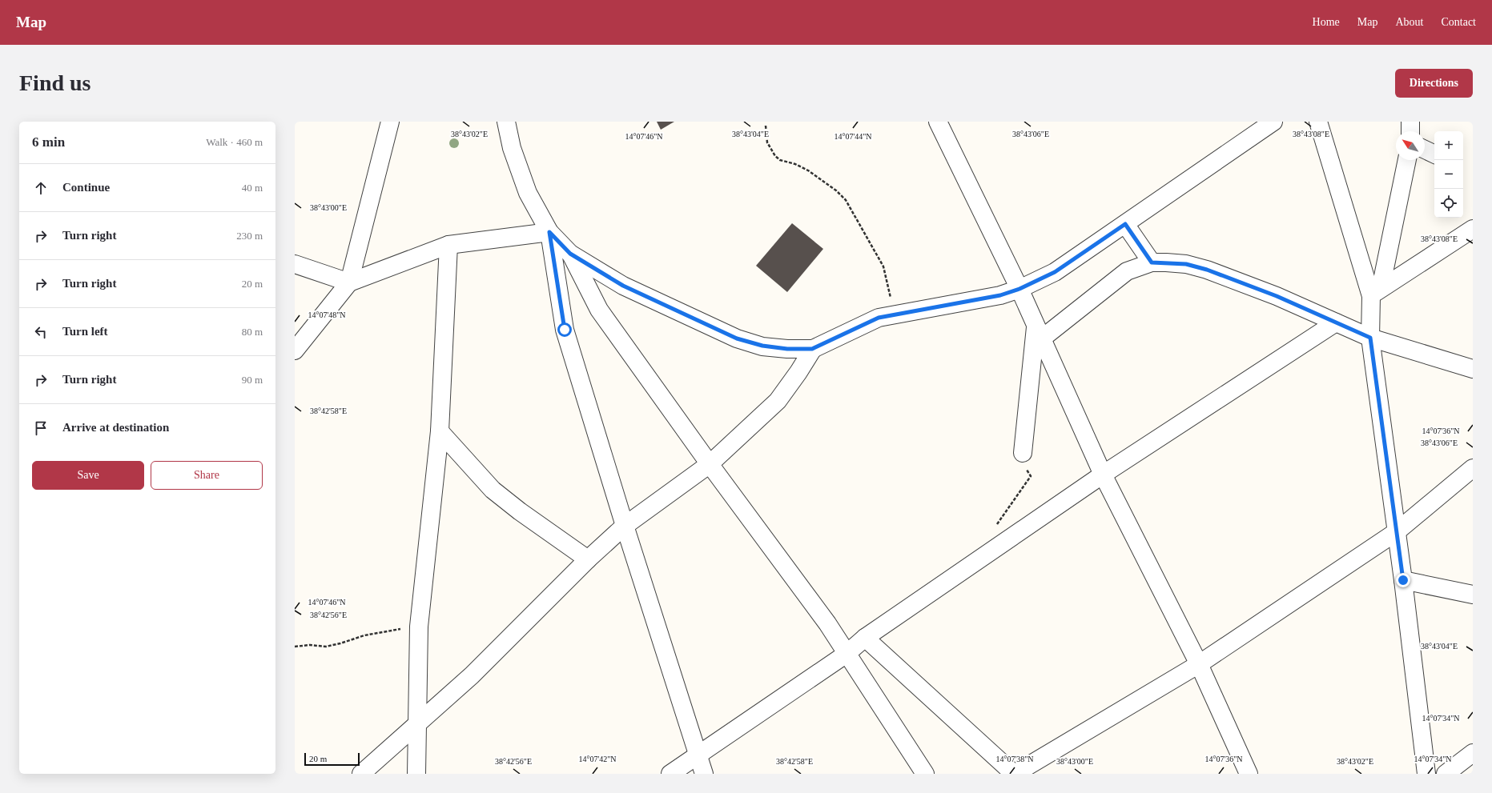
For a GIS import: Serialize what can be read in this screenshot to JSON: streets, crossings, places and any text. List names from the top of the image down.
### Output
{
  "scale_bar": "20 m",
  "north": "top left",
  "page": {
    "header": "Map",
    "nav": [
      "Home",
      "Map",
      "About",
      "Contact"
    ],
    "buttons": [
      "Directions",
      ["Save", "Share"]
    ],
    "title": "Find us",
    "heading": ["6 min", "Walk · 460 m"],
    "map_buttons": ["+", "−"],
    "list": [
      ["Continue", "40 m"],
      ["Turn right", "230 m"],
      ["Turn right", "20 m"],
      ["Turn left", "80 m"],
      ["Turn right", "90 m"],
      "Arrive at destination"
    ],
    "scale": "20 m"
  },
  "coordinates": [
    "38°43'08\"E",
    "38°43'02\"E",
    "38°43'04\"E",
    "38°43'06\"E",
    "14°07'46\"N",
    "14°07'44\"N",
    "38°43'00\"E",
    "14°07'48\"N",
    "38°42'58\"E",
    "14°07'36\"N",
    "38°42'56\"E",
    "14°07'34\"N",
    "14°07'42\"N",
    "14°07'38\"N"
  ]
}
